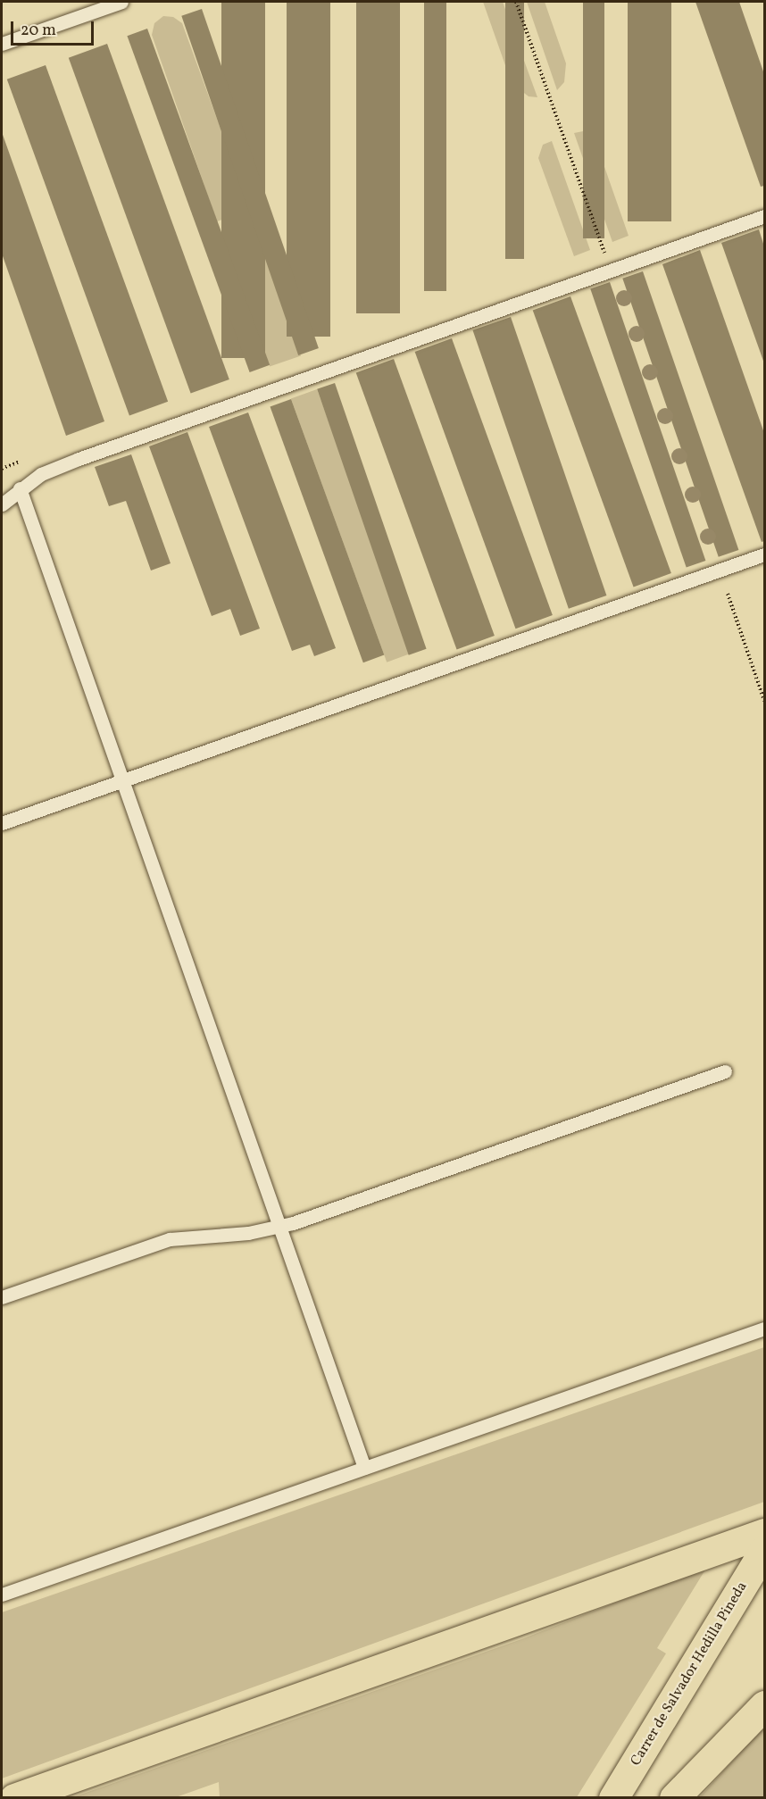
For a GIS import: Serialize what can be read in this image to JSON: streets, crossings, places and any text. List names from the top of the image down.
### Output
{
  "streets": {
    "main road": ["Carrer de Salvador Hedilla Pineda"]
  },
  "scale_bar": "20 m"
}
